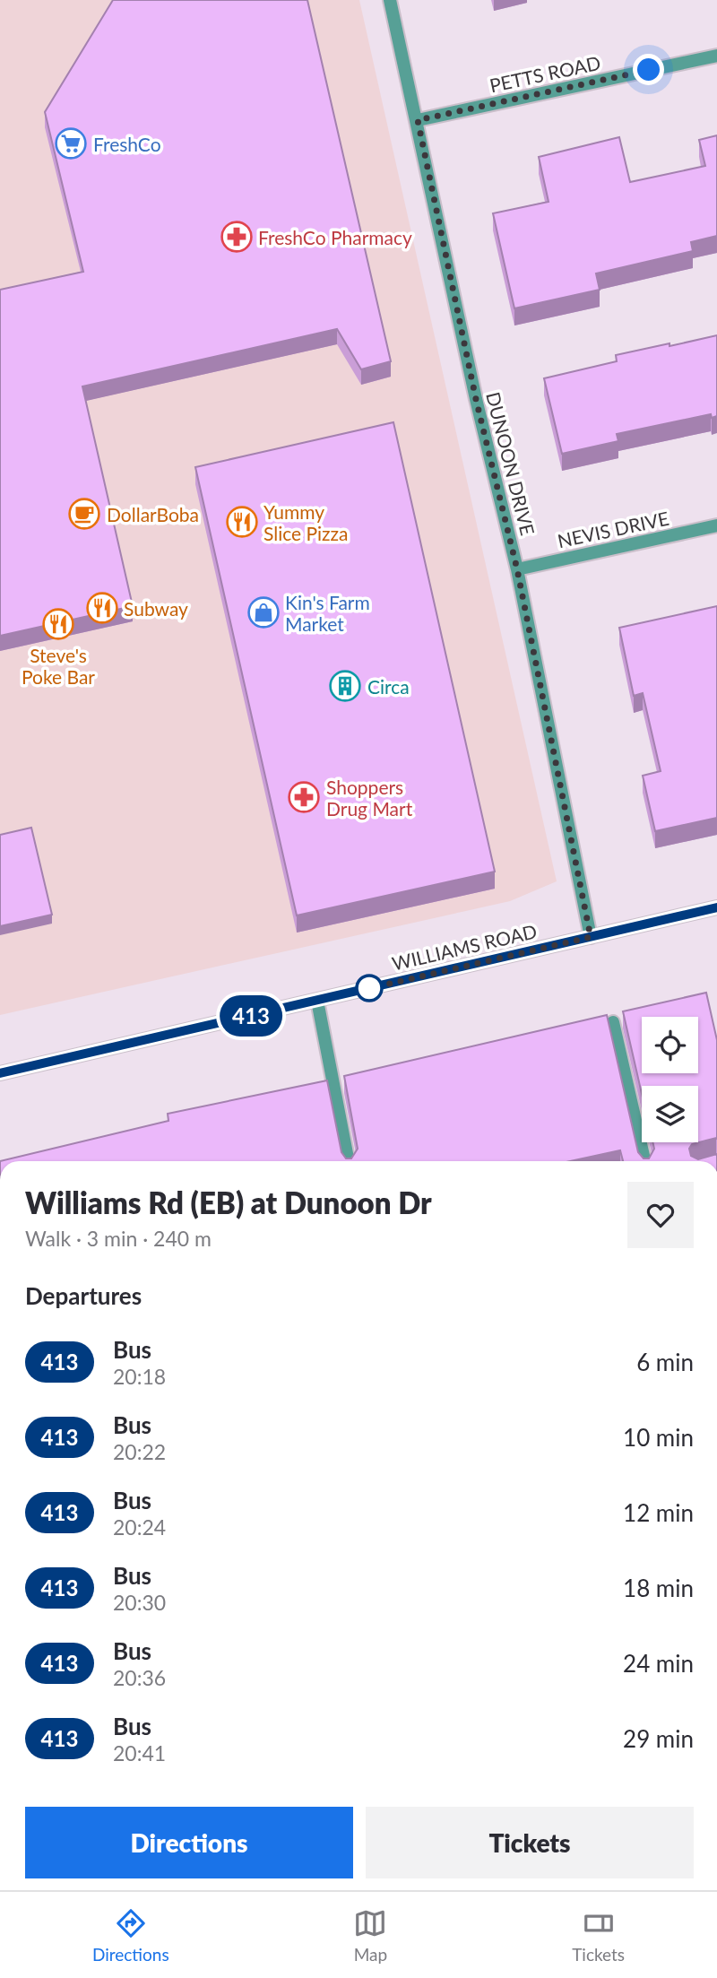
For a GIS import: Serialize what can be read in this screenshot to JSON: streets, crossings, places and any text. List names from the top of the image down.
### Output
{
  "streets": {
    "street": [
      "PETTS ROAD",
      "DUNOON DRIVE",
      "NEVIS DRIVE",
      "WILLIAMS ROAD"
    ]
  },
  "crossings": [
    ["PETTS ROAD", "DUNOON DRIVE"],
    ["DUNOON DRIVE", "NEVIS DRIVE"],
    ["DUNOON DRIVE", "WILLIAMS ROAD"]
  ],
  "places": {
    "supermarket": ["FreshCo"],
    "pharmacy": ["FreshCo Pharmacy", "Shoppers Drug Mart"],
    "cafe": ["DollarBoba"],
    "restaurant": ["Yummy Slice Pizza", "Subway", "Steve's Poke Bar"],
    "shop": ["Kin's Farm Market"],
    "building": ["Circa"]
  },
  "lines": ["bus line 413"],
  "page": {
    "on_map": "413",
    "heading": [
      ["Williams Rd (EB) at Dunoon Dr", "Walk · 3 min · 240 m"],
      "Departures"
    ],
    "list": [
      {
        "mark": "413",
        "name": "Bus",
        "note": "20:18",
        "value": "6 min"
      },
      {
        "mark": "413",
        "name": "Bus",
        "note": "20:22",
        "value": "10 min"
      },
      {
        "mark": "413",
        "name": "Bus",
        "note": "20:24",
        "value": "12 min"
      },
      {
        "mark": "413",
        "name": "Bus",
        "note": "20:30",
        "value": "18 min"
      },
      {
        "mark": "413",
        "name": "Bus",
        "note": "20:36",
        "value": "24 min"
      },
      {
        "mark": "413",
        "name": "Bus",
        "note": "20:41",
        "value": "29 min"
      }
    ],
    "buttons": ["Directions", "Tickets"],
    "tabs": ["Directions", "Map", "Tickets"]
  }
}
